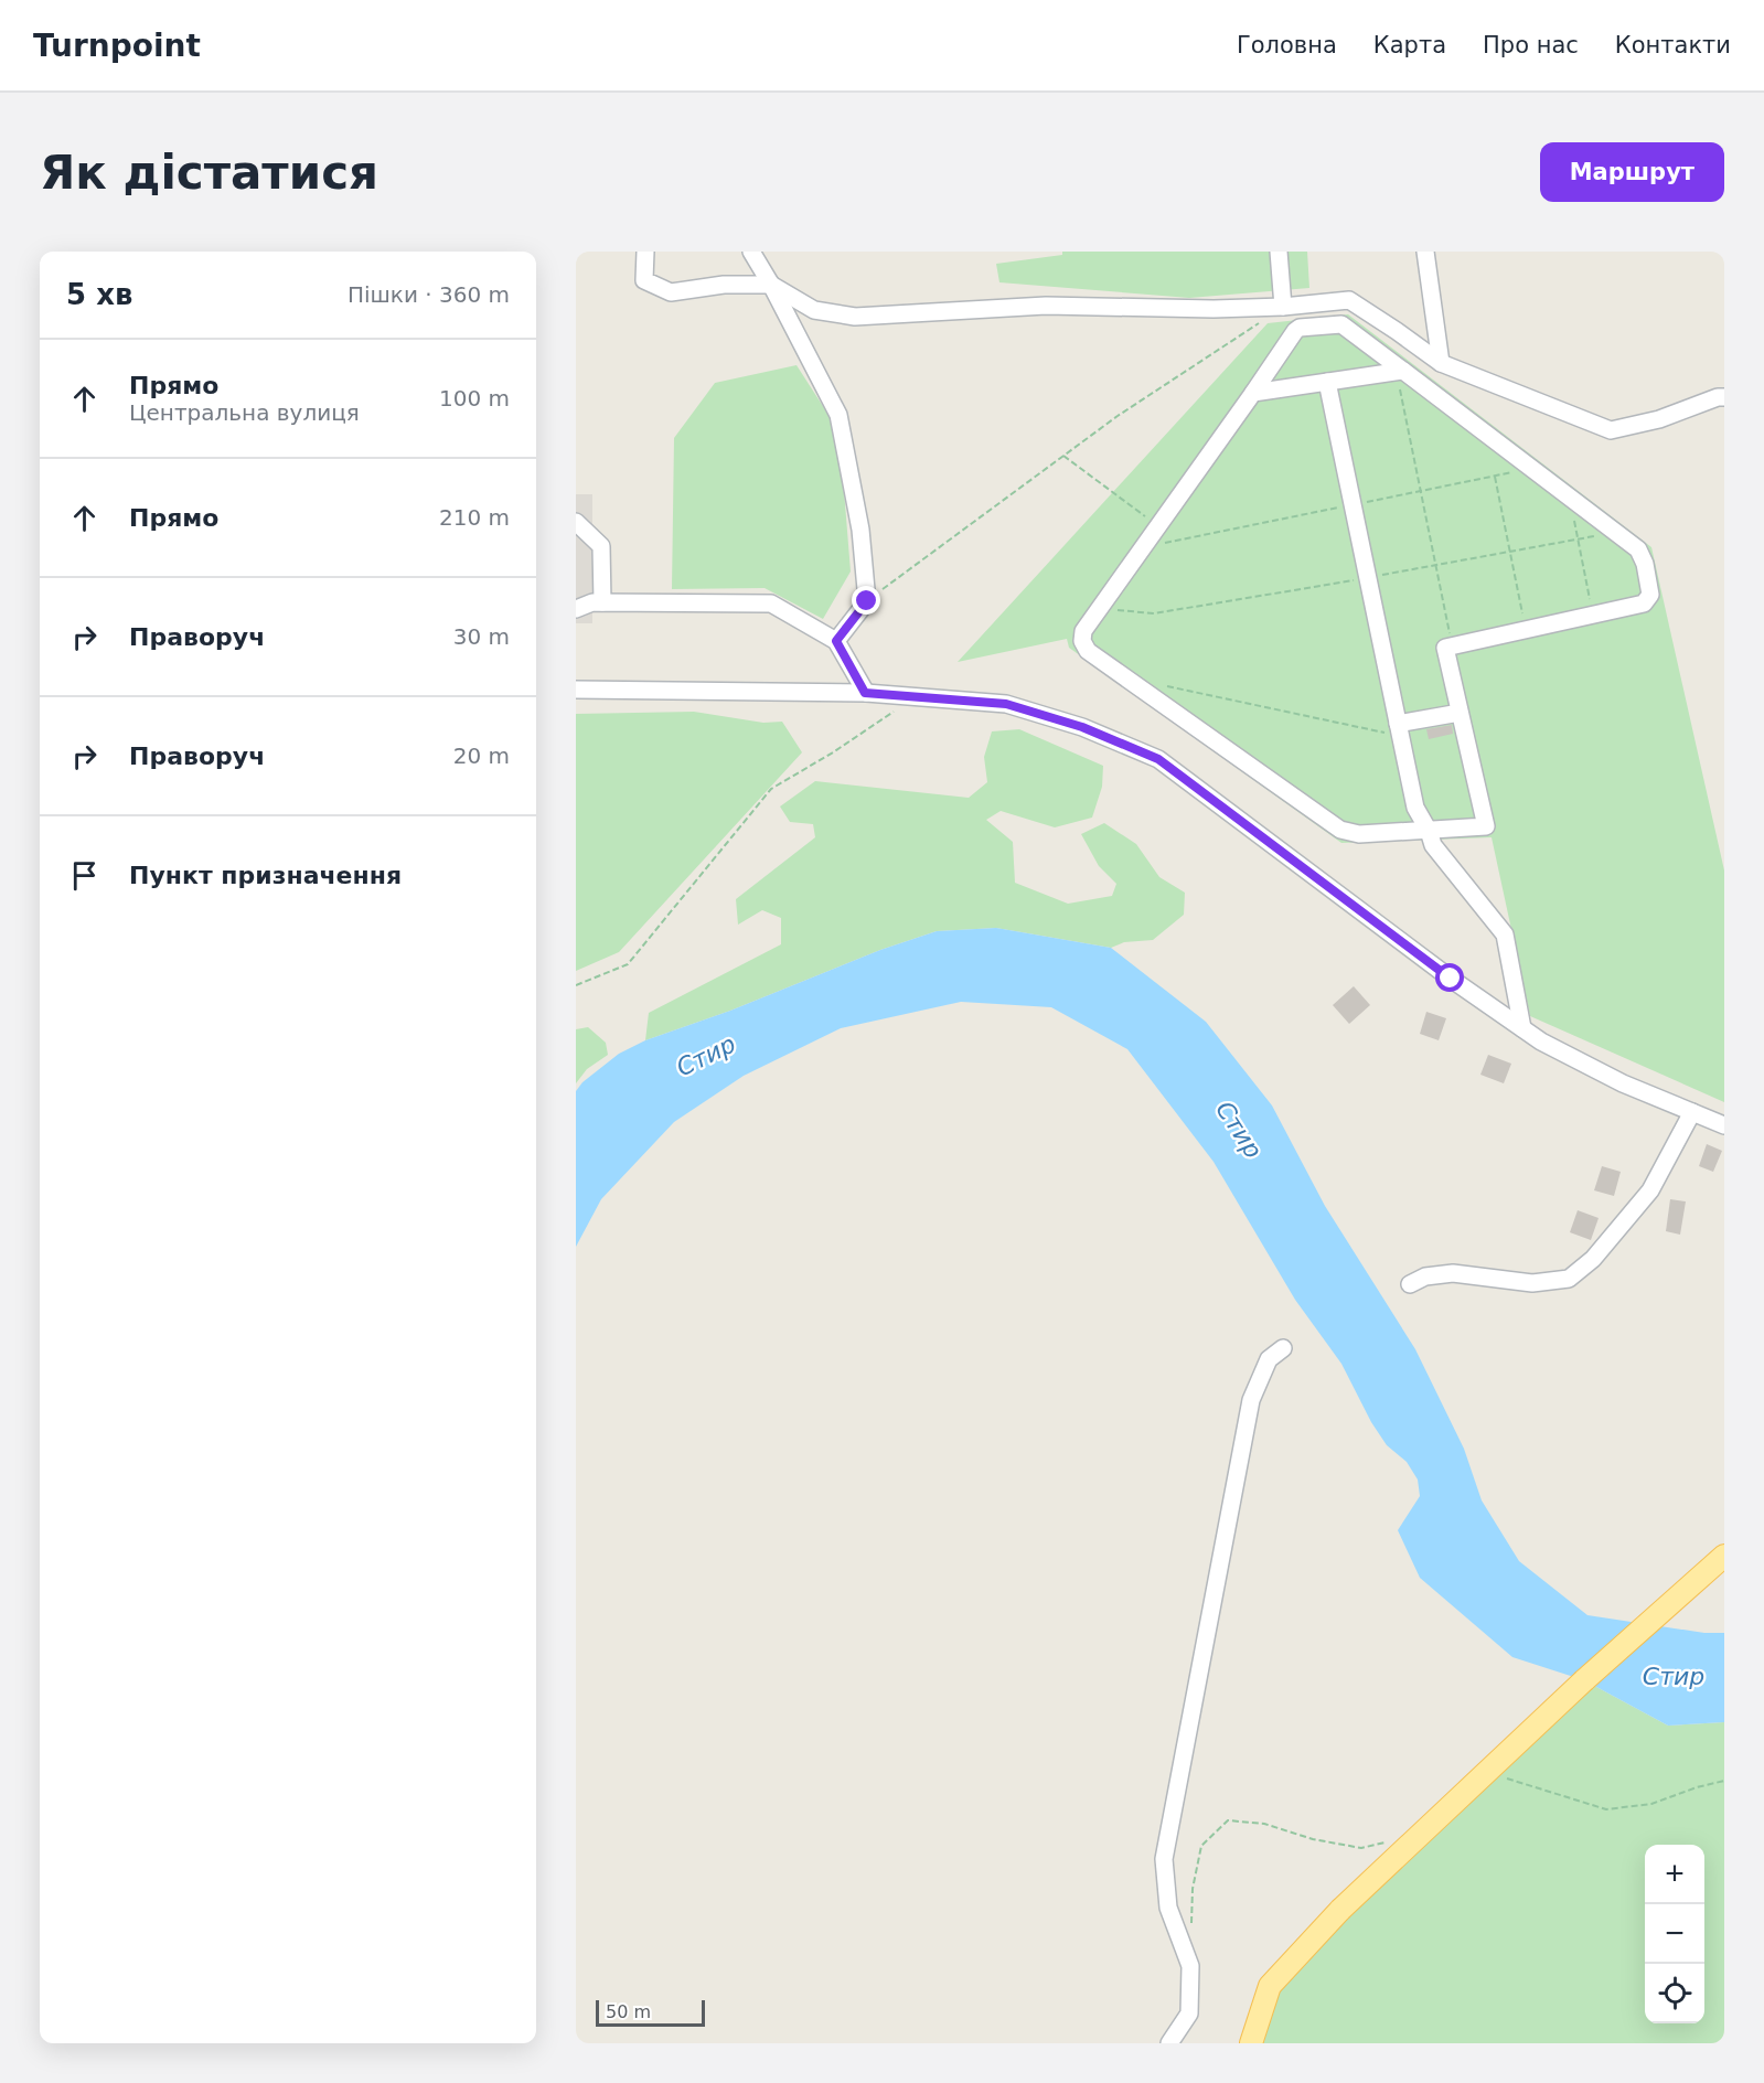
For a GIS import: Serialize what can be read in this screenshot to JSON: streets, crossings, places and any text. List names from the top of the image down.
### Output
{
  "water": ["Стир"],
  "scale_bar": "50 m",
  "page": {
    "header": "Turnpoint",
    "nav": [
      "Головна",
      "Карта",
      "Про нас",
      "Контакти"
    ],
    "buttons": "Маршрут",
    "title": "Як дістатися",
    "heading": ["5 хв", "Пішки · 360 m"],
    "list": [
      ["Прямо", "Центральна вулиця", "100 m"],
      ["Прямо", "210 m"],
      ["Праворуч", "30 m"],
      ["Праворуч", "20 m"],
      "Пункт призначення"
    ],
    "map_buttons": ["+", "−"],
    "scale": "50 m"
  }
}
